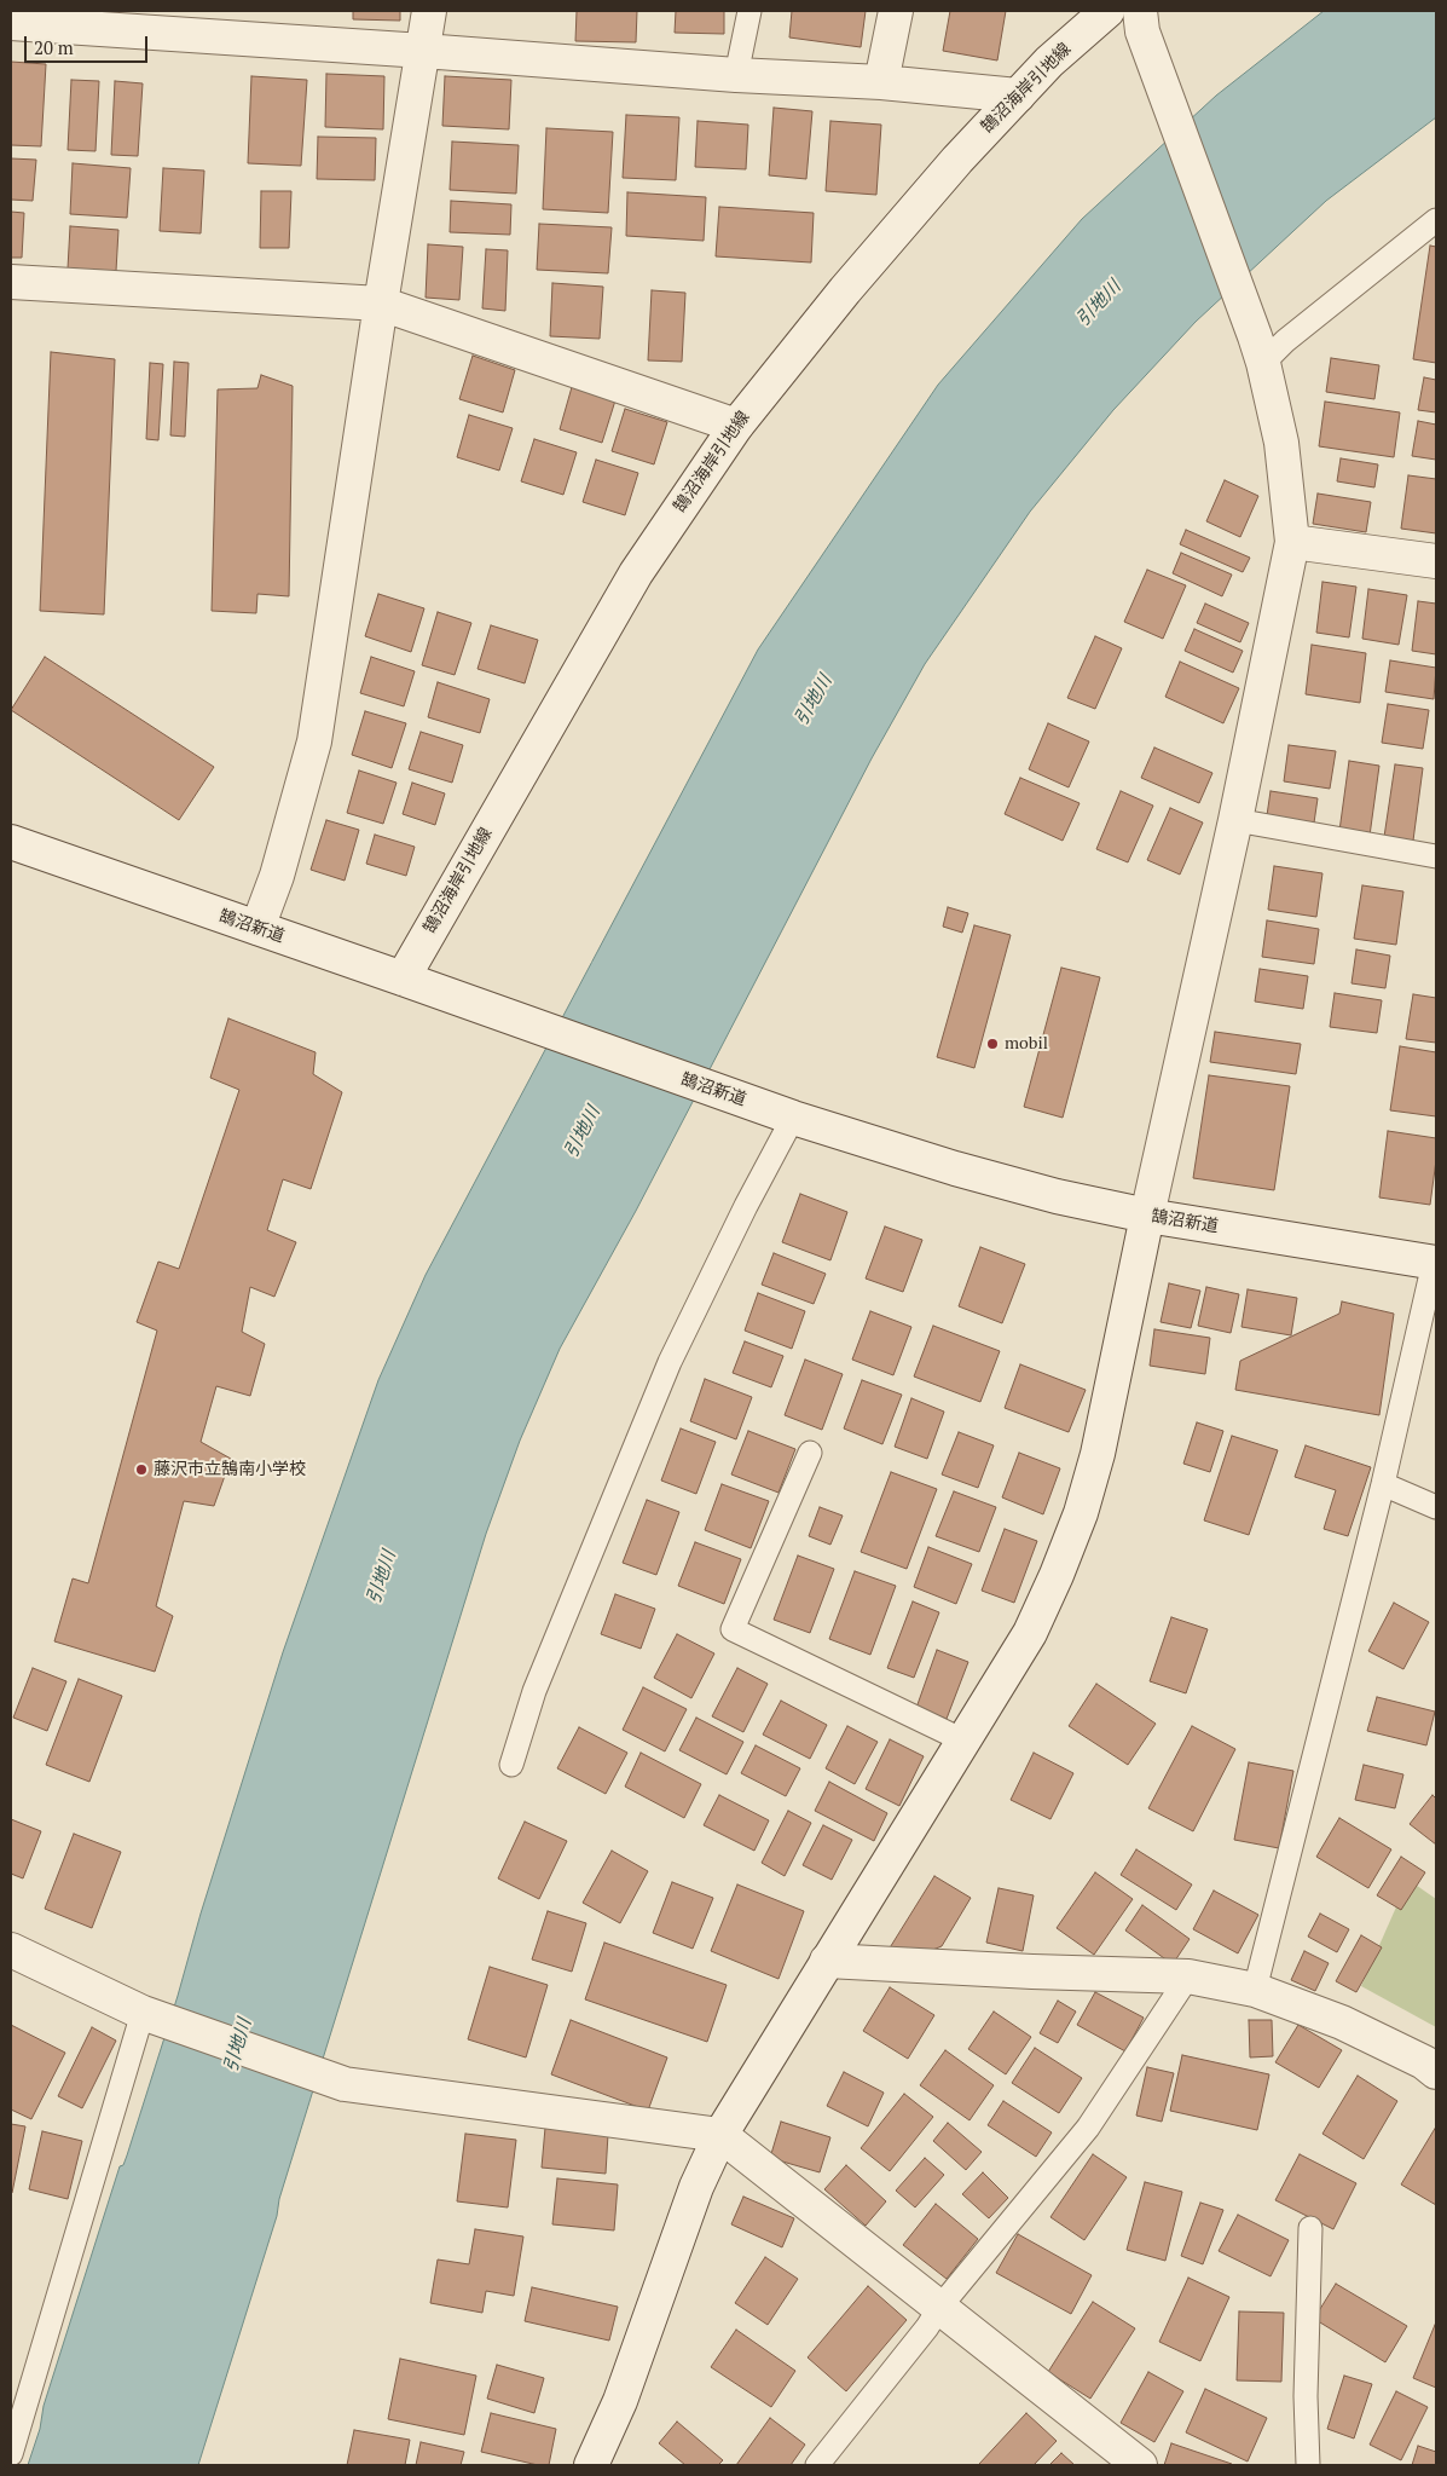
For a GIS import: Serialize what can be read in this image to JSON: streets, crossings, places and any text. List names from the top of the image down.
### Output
{
  "streets": {
    "street": ["鵠沼海岸引地線", "鵠沼新道"]
  },
  "crossings": [
    ["鵠沼海岸引地線", "鵠沼新道"]
  ],
  "water": ["引地川"],
  "places": ["mobil", "藤沢市立鵠南小学校"],
  "scale_bar": "20 m"
}
